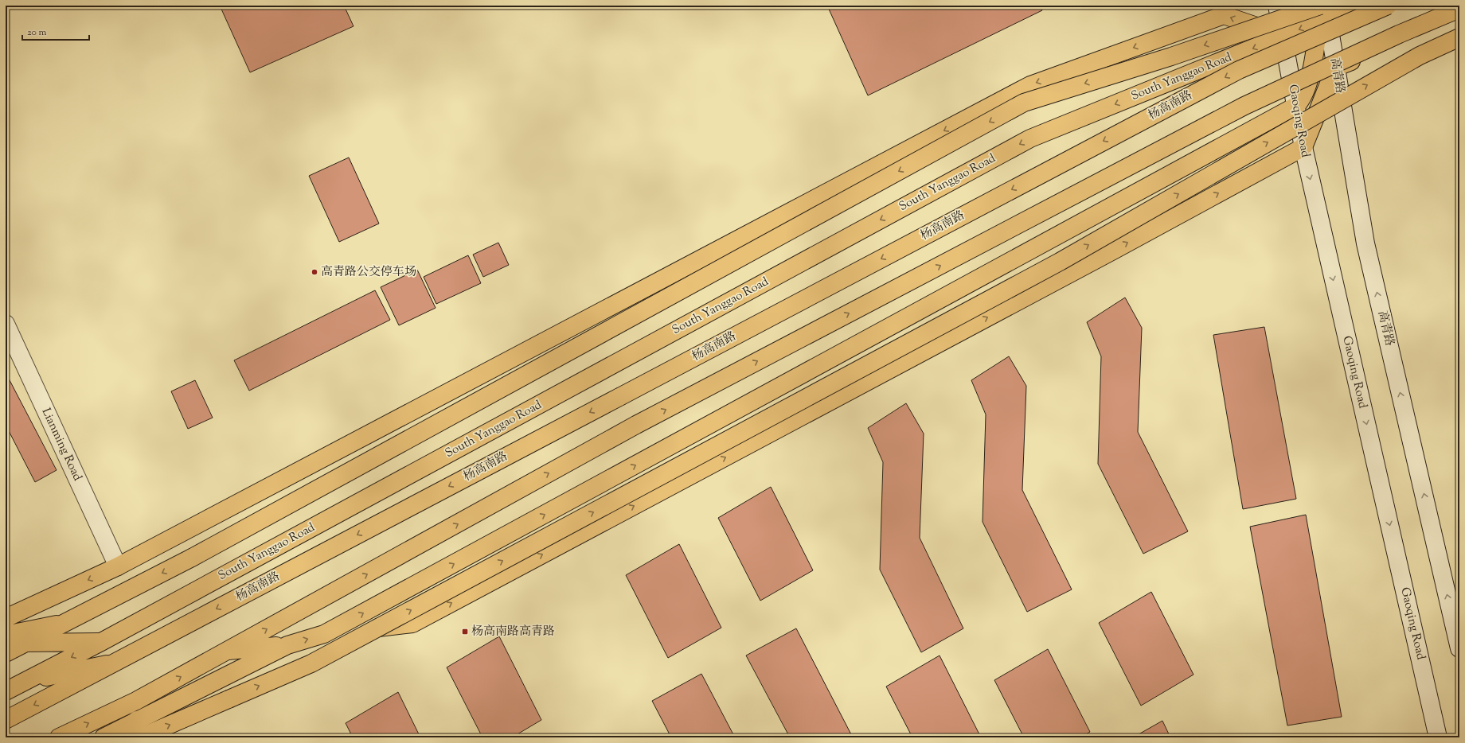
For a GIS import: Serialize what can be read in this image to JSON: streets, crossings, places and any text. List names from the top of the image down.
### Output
{
  "streets": {
    "main road": [
      "高青路",
      "South Yanggao Road",
      "杨高南路",
      "Gaoqing Road",
      "Lianming Road"
    ]
  },
  "crossings": [
    ["高青路", "South Yanggao Road"],
    ["South Yanggao Road", "杨高南路"],
    ["South Yanggao Road", "Gaoqing Road"]
  ],
  "one_way": ["高青路", "Gaoqing Road"],
  "places": {
    "other": ["高青路公交停车场"],
    "transit": ["杨高南路高青路"]
  },
  "scale_bar": "20 m"
}
